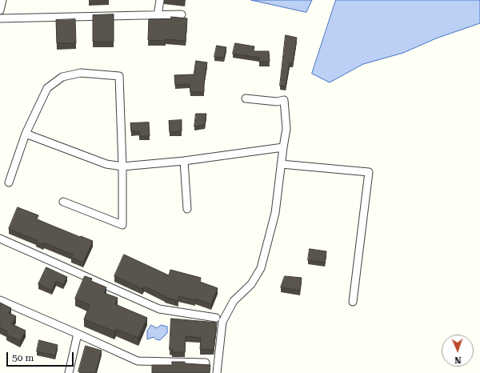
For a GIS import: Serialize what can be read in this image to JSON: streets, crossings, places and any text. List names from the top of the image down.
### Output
{
  "scale_bar": "50 m",
  "north": "bottom"
}
